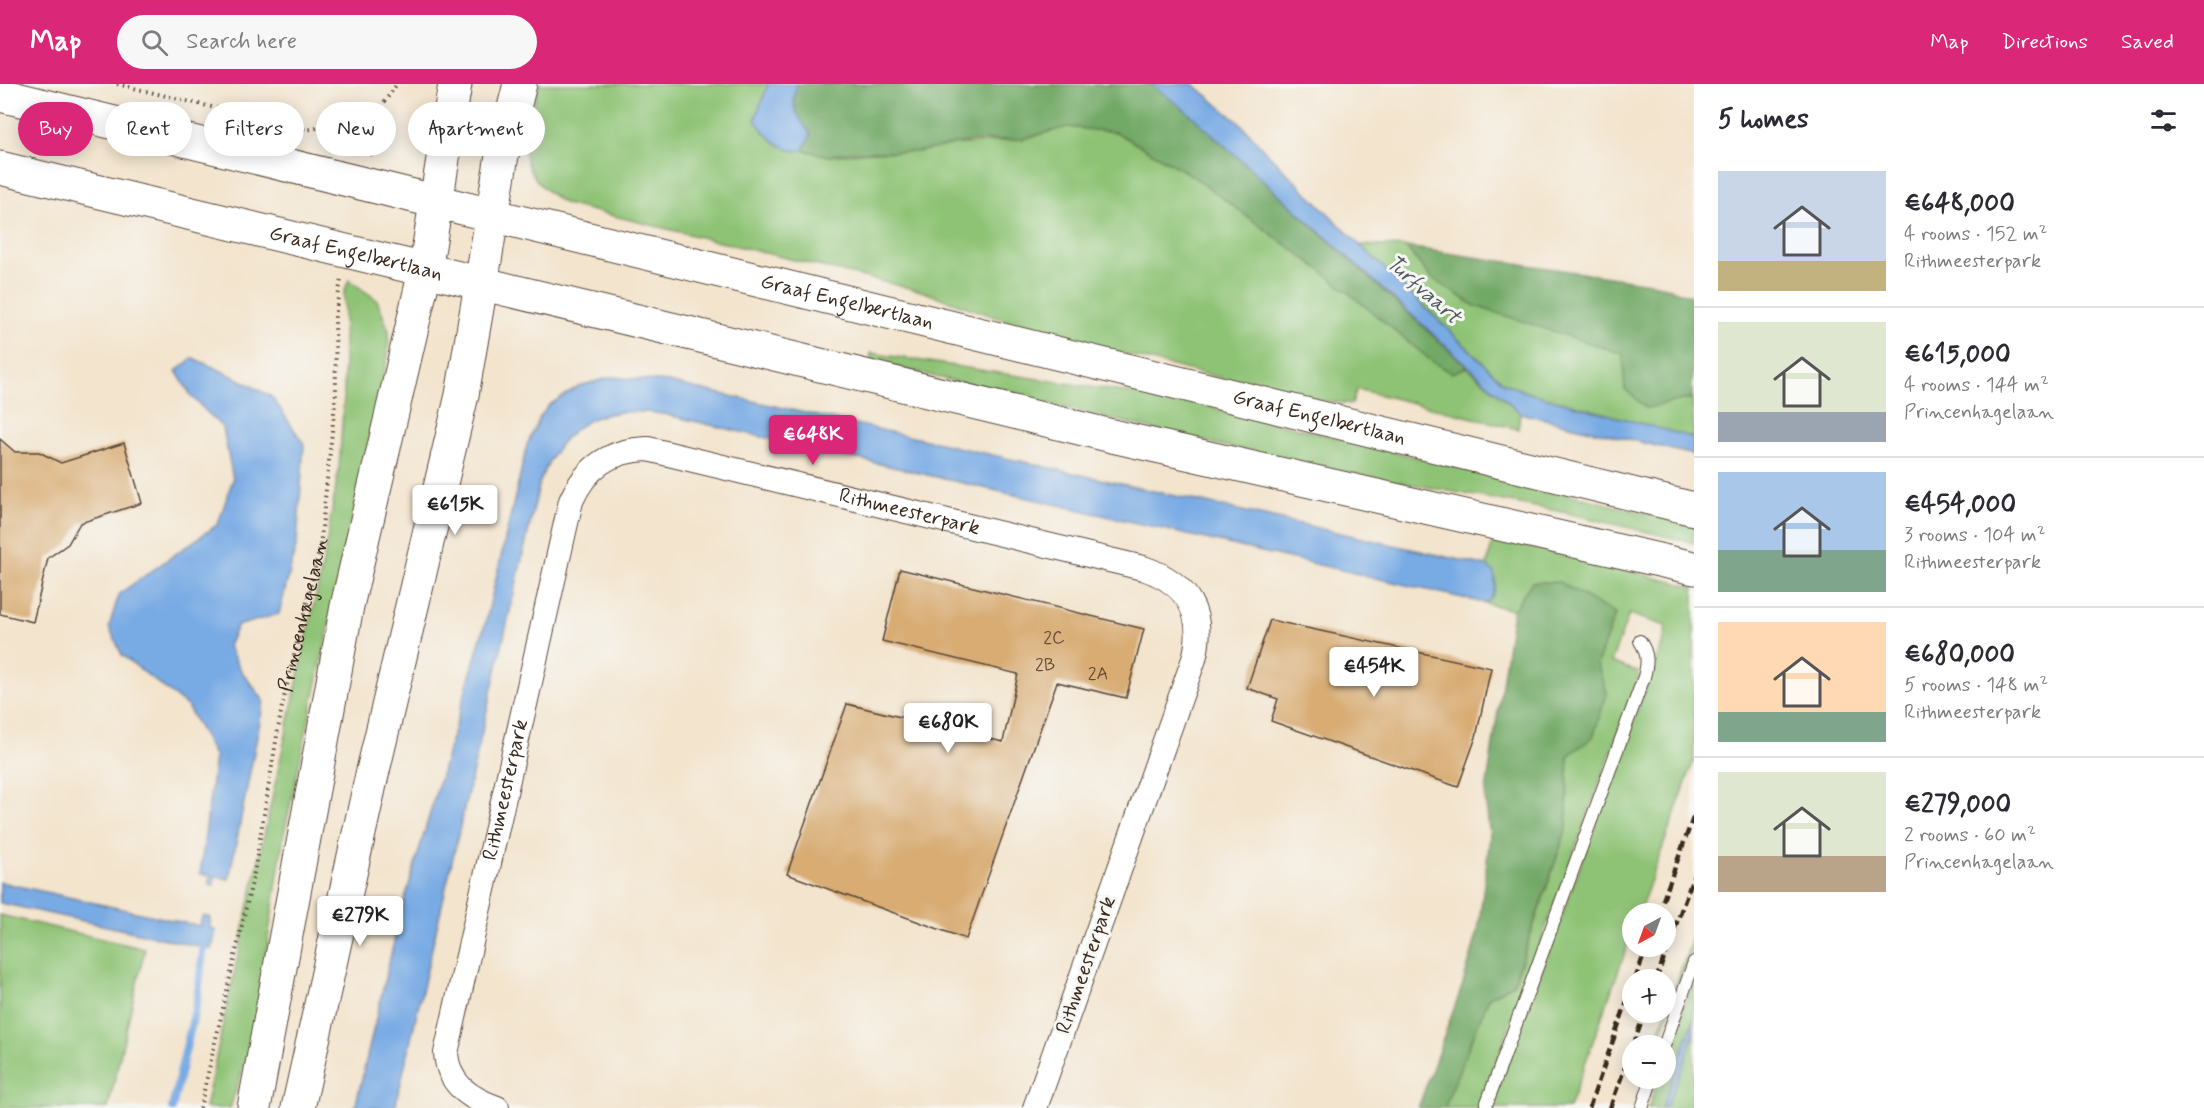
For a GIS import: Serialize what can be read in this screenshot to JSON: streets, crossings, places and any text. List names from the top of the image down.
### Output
{
  "streets": {
    "main road": ["Graaf Engelbertlaan", "Princenhagelaan"],
    "street": ["Rithmeesterpark"]
  },
  "crossings": [
    ["Graaf Engelbertlaan", "Princenhagelaan"]
  ],
  "water": ["Turfvaart"],
  "house_numbers": ["2C", "2B", "2A"],
  "north": "bottom left",
  "page": {
    "header": "Map",
    "search": "Search here",
    "nav": ["Map", "Directions", "Saved"],
    "heading": "5 homes",
    "chip": [
      "Buy",
      "Rent",
      "Filters",
      "New",
      "Apartment"
    ],
    "list": [
      {
        "name": "€648,000",
        "note": "4 rooms · 152 m² · Rithmeesterpark"
      },
      {
        "name": "€615,000",
        "note": "4 rooms · 144 m² · Princenhagelaan"
      },
      {
        "name": "€454,000",
        "note": "3 rooms · 104 m² · Rithmeesterpark"
      },
      {
        "name": "€680,000",
        "note": "5 rooms · 148 m² · Rithmeesterpark"
      },
      {
        "name": "€279,000",
        "note": "2 rooms · 60 m² · Princenhagelaan"
      }
    ],
    "price": [
      "€648K",
      "€615K",
      "€454K",
      "€680K",
      "€279K"
    ],
    "map_buttons": ["+", "−"]
  }
}
